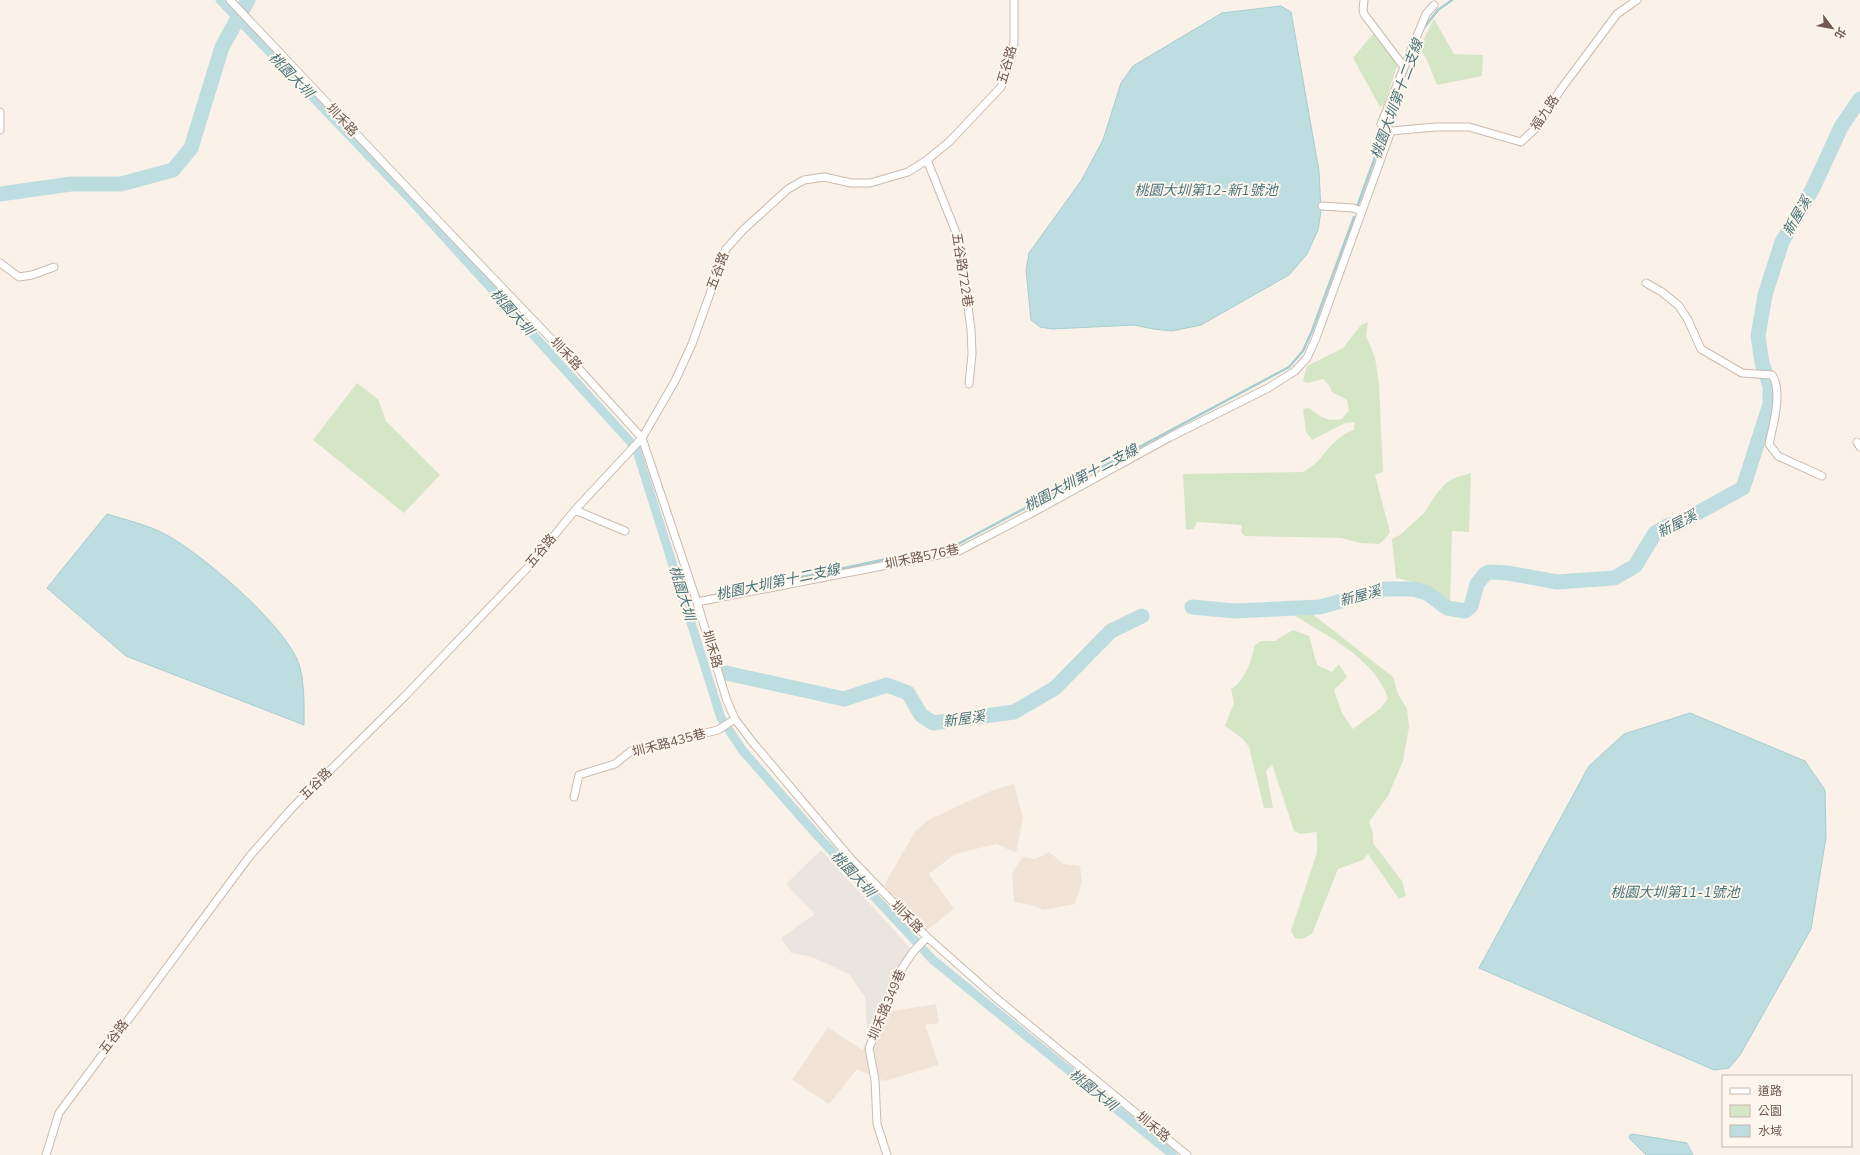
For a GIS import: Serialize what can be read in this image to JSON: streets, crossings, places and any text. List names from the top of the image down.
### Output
{
  "streets": {
    "street": [
      "五谷路",
      "福九路",
      "圳禾路",
      "五谷路722巷",
      "圳禾路576巷",
      "圳禾路435巷",
      "圳禾路349巷"
    ]
  },
  "crossings": [
    ["五谷路", "圳禾路"],
    ["五谷路", "五谷路722巷"],
    ["福九路", "圳禾路576巷"],
    ["圳禾路", "圳禾路576巷"],
    ["圳禾路", "圳禾路435巷"],
    ["圳禾路", "圳禾路349巷"]
  ],
  "water": [
    "桃園大圳",
    "桃園大圳第十二支線",
    "桃園大圳第12-新1號池",
    "新屋溪",
    "桃園大圳第11-1號池"
  ],
  "legend": ["道路", "公園", "水域"],
  "north": "bottom right"
}
